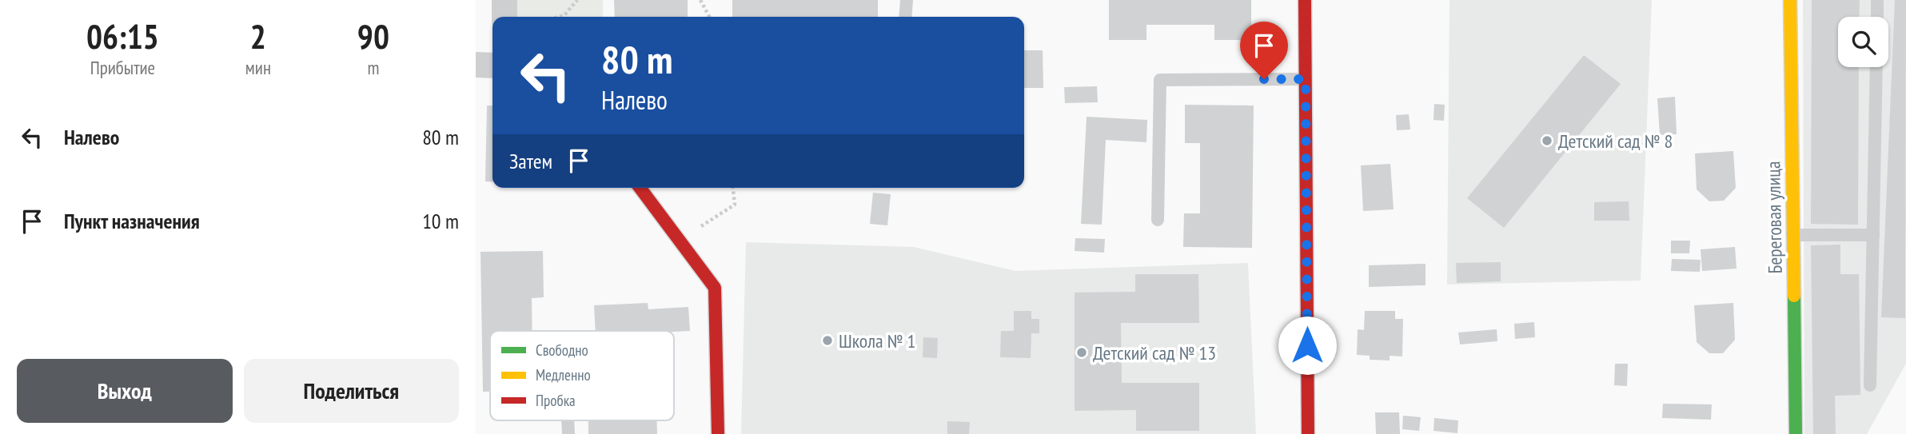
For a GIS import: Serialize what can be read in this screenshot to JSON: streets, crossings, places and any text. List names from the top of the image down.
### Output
{
  "streets": {
    "street": ["Береговая улица"]
  },
  "places": ["Детский сад № 8", "Школа № 1", "Детский сад № 13"],
  "legend": ["Свободно", "Медленно", "Пробка"],
  "page": {
    "eta": [
      "06:15",
      "Прибытие",
      "2",
      "мин",
      "90",
      "m"
    ],
    "turn": ["80 m", "Налево"],
    "list": [
      {
        "name": "Налево",
        "value": "80 m"
      },
      {
        "name": "Пункт назначения",
        "value": "10 m"
      }
    ],
    "then": "Затем",
    "buttons": ["Выход", "Поделиться"]
  }
}
